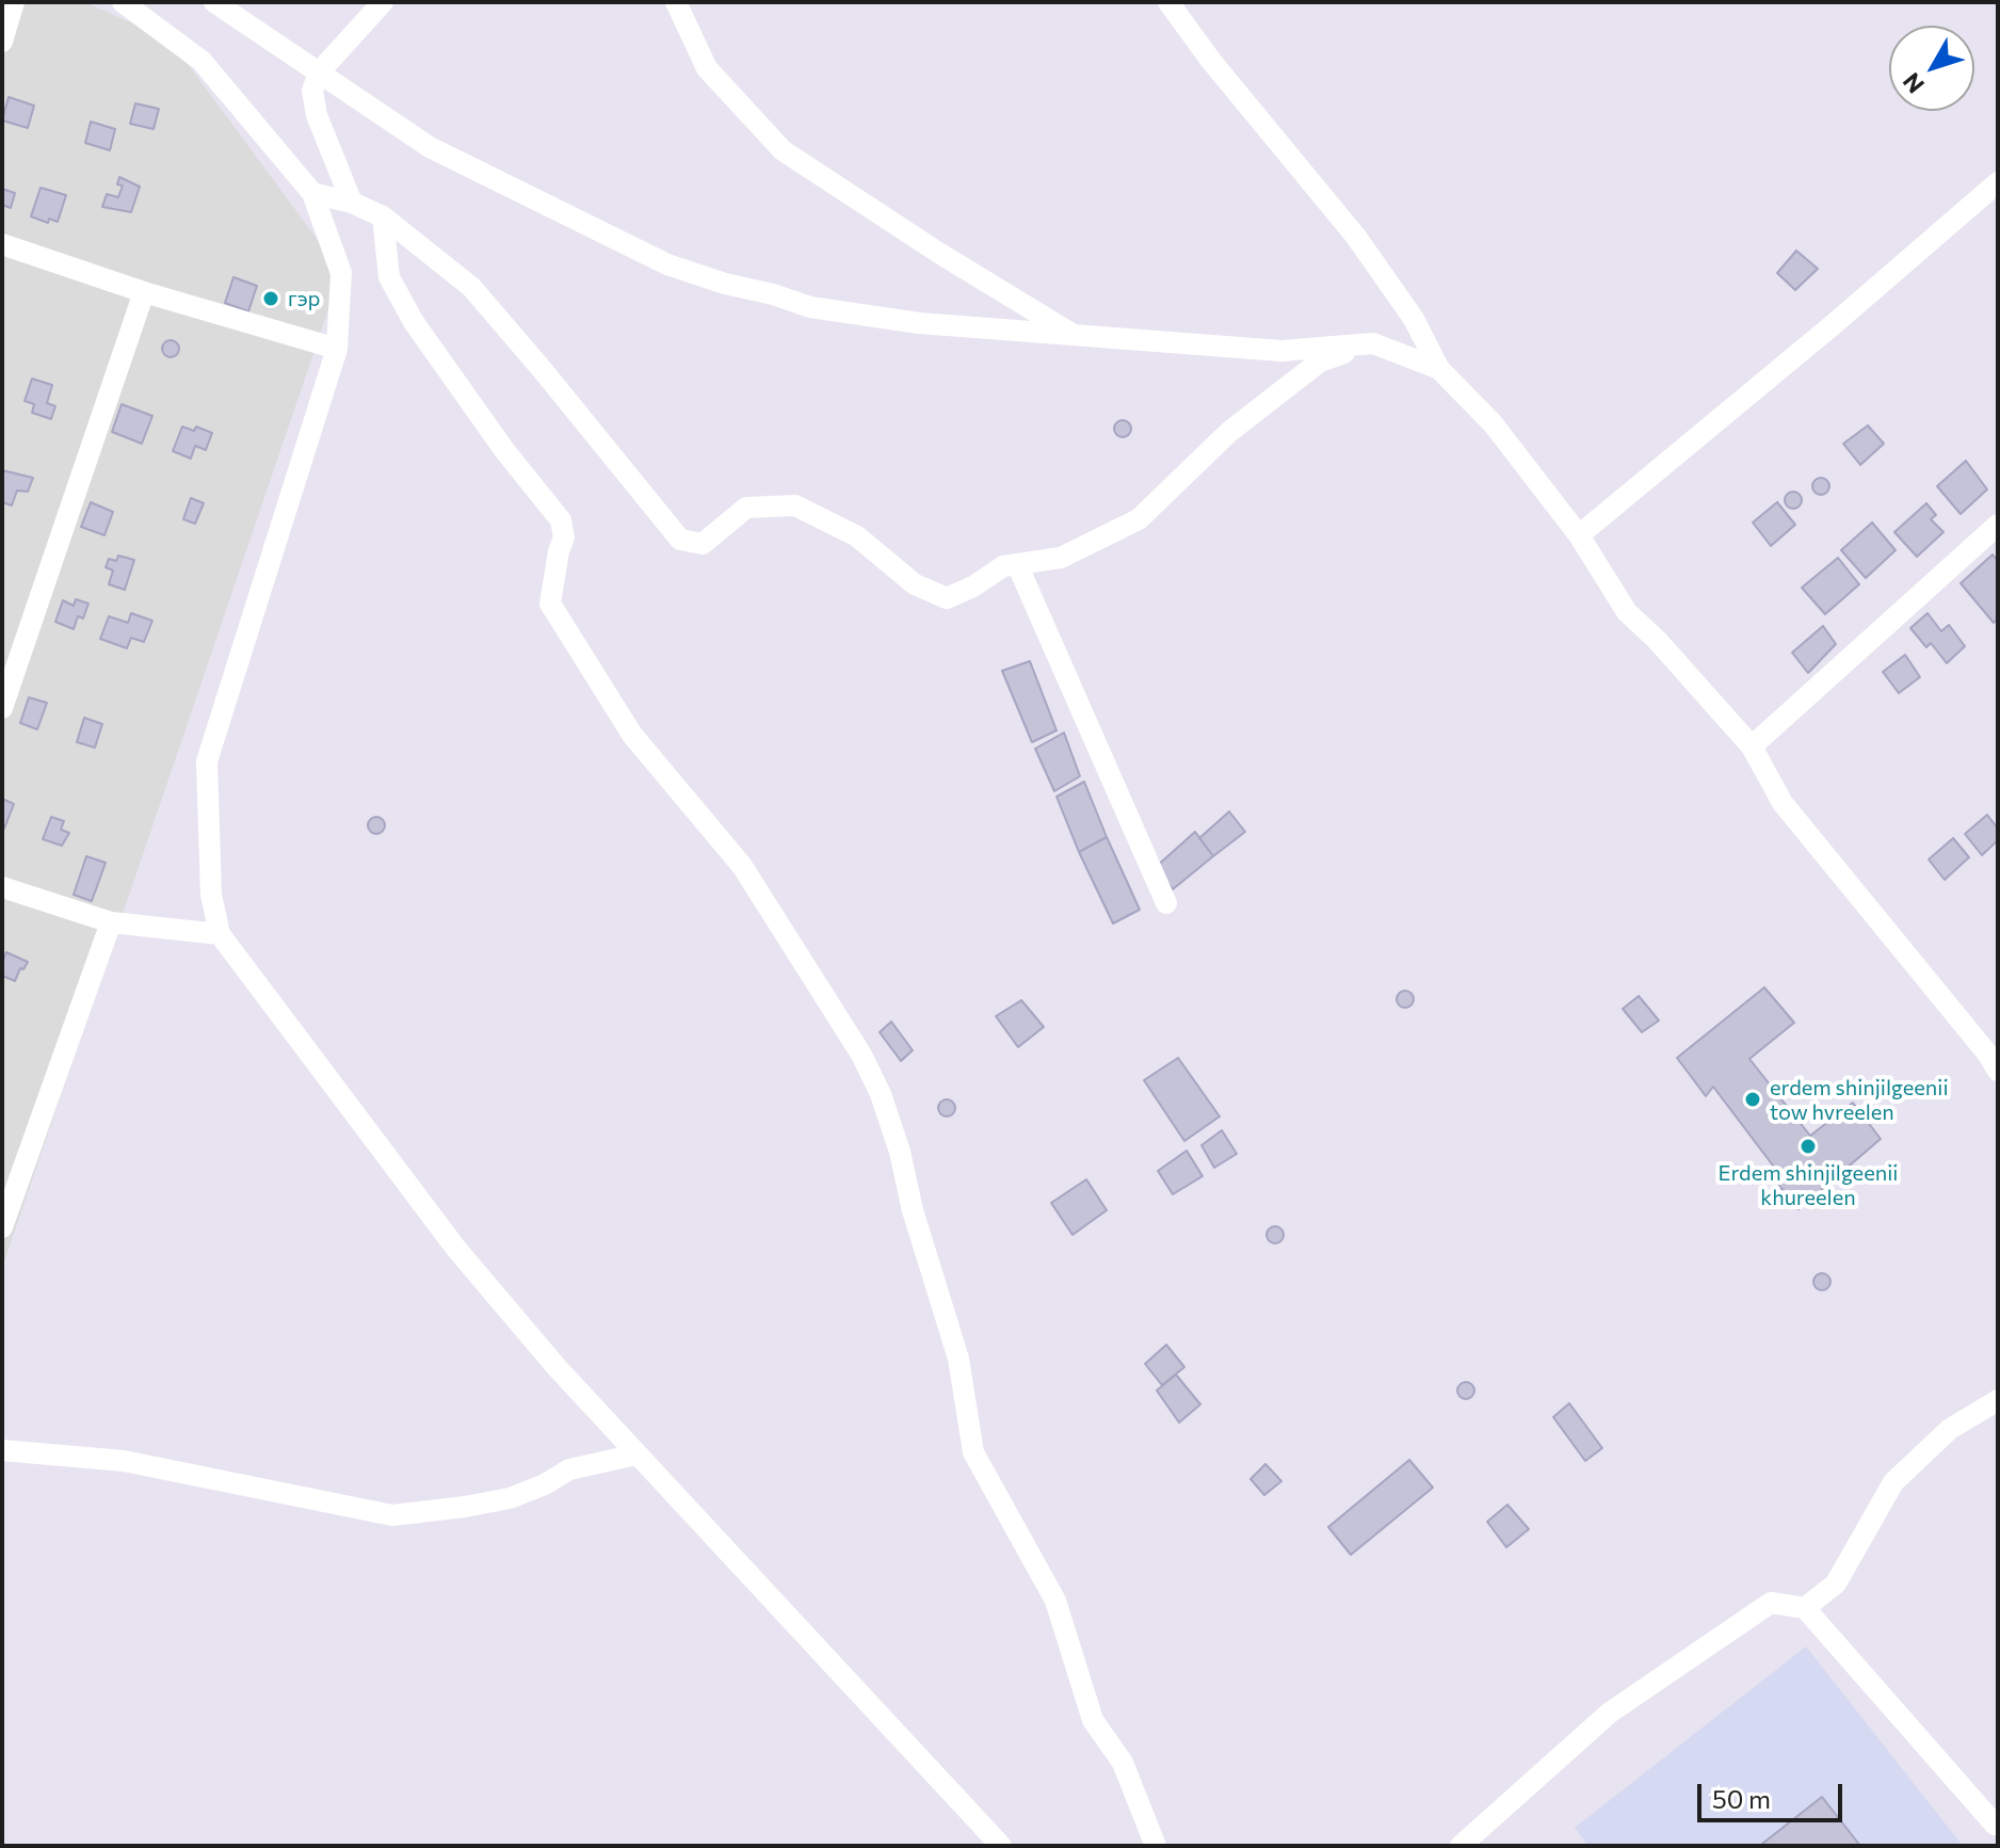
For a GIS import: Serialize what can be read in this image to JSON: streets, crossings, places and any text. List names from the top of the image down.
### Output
{
  "places": ["гэр", "erdem shinjilgeenii tow hvreelen", "Erdem shinjilgeenii khureelen"],
  "scale_bar": "50 m",
  "north": "bottom left"
}
